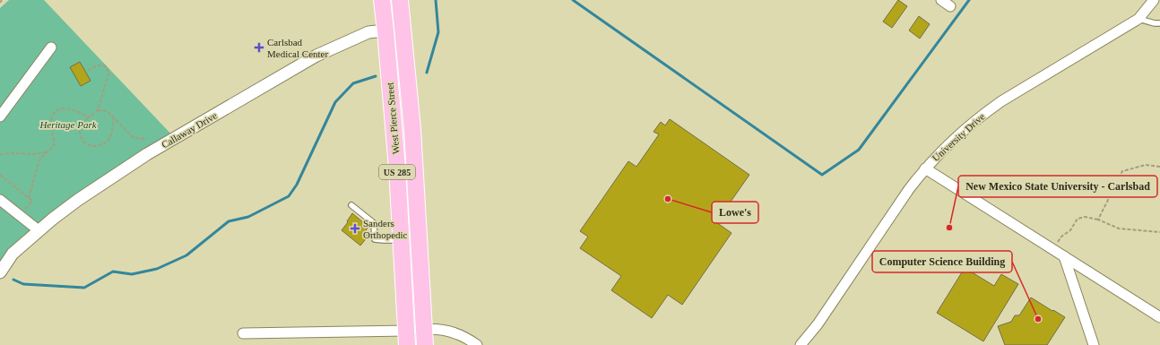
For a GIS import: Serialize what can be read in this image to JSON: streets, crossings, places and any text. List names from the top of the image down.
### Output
{
  "streets": {
    "highway": ["West Pierce Street", "US 285"],
    "street": ["Callaway Drive", "University Drive"]
  },
  "crossings": [
    ["West Pierce Street", "Callaway Drive"]
  ],
  "parks": ["Heritage Park"],
  "places": {
    "health": ["Carlsbad Medical Center", "Sanders Orthopedic"],
    "other": ["Lowe's", "New Mexico State University - Carlsbad", "Computer Science Building"]
  }
}
